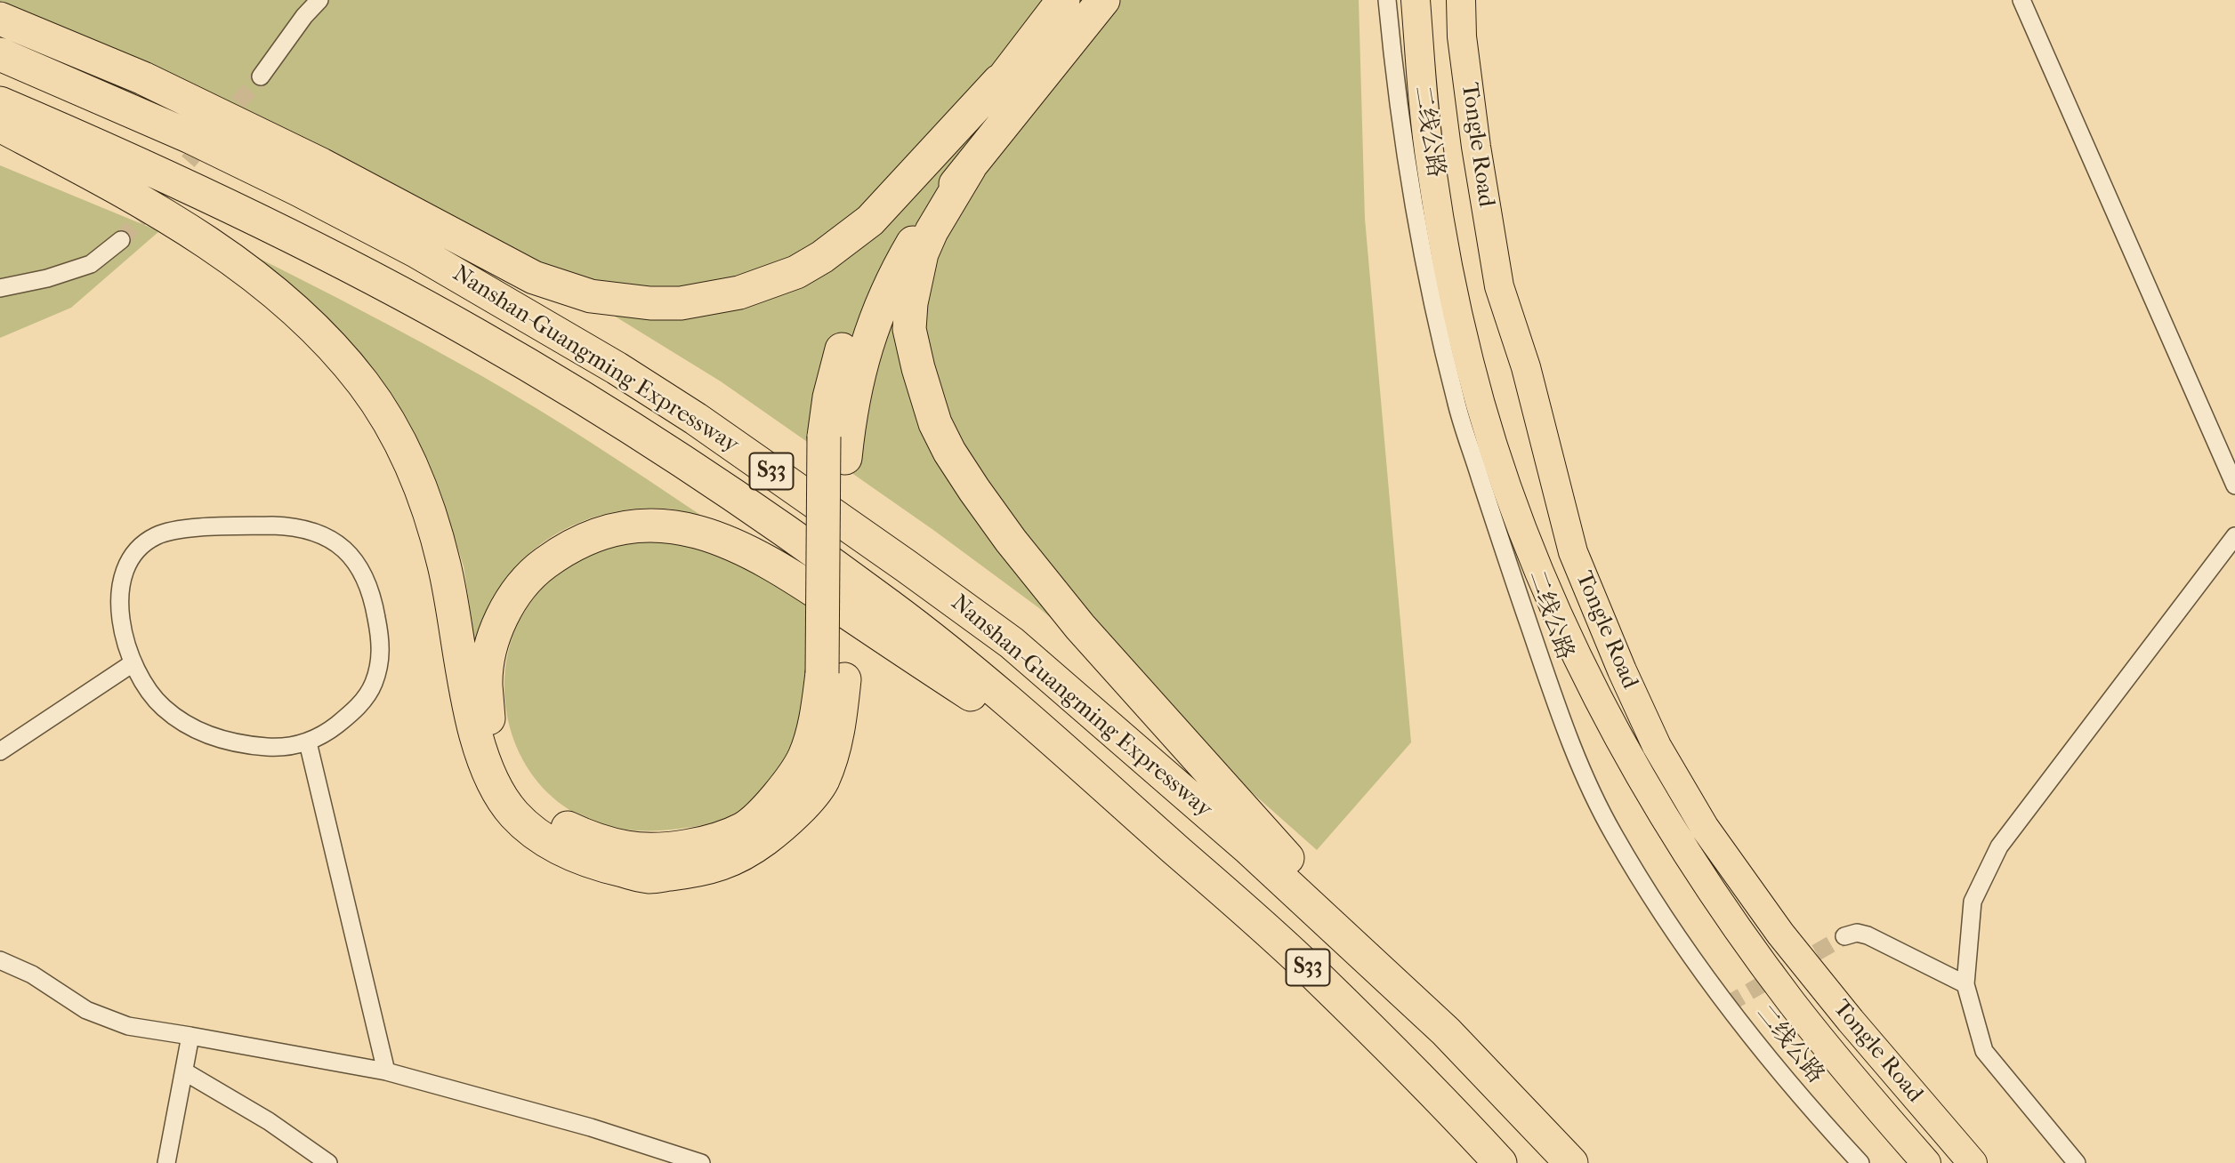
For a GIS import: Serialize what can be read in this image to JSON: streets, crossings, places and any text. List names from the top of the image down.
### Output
{
  "streets": {
    "highway": ["Nanshan-Guangming Expressway", "S33"],
    "main road": ["Tongle Road"],
    "street": ["二线公路"]
  }
}
